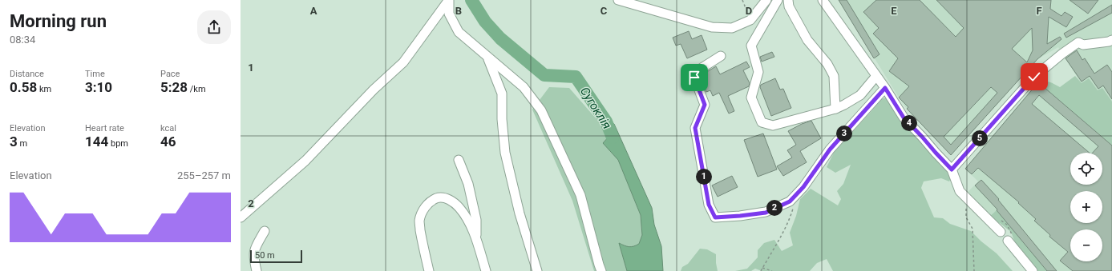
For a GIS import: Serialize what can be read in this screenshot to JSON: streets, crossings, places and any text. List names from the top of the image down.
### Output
{
  "water": ["Сугоклія"],
  "scale_bar": "50 m",
  "page": {
    "heading": ["Morning run", "08:34"],
    "stats": [
      ["Distance", "0.58 km"],
      ["Time", "3:10"],
      ["Pace", "5:28 /km"],
      ["Elevation", "3 m"],
      ["Heart rate", "144 bpm"],
      ["kcal", "46"]
    ],
    "pins": [
      "4",
      "3",
      "5",
      "1",
      "2"
    ],
    "map_buttons": ["+", "−"],
    "chart": ["Elevation", "255–257 m"],
    "scale": "50 m"
  },
  "grid": {
    "columns": [
      "A",
      "B",
      "C",
      "D",
      "E",
      "F"
    ],
    "rows": ["1", "2"]
  }
}
